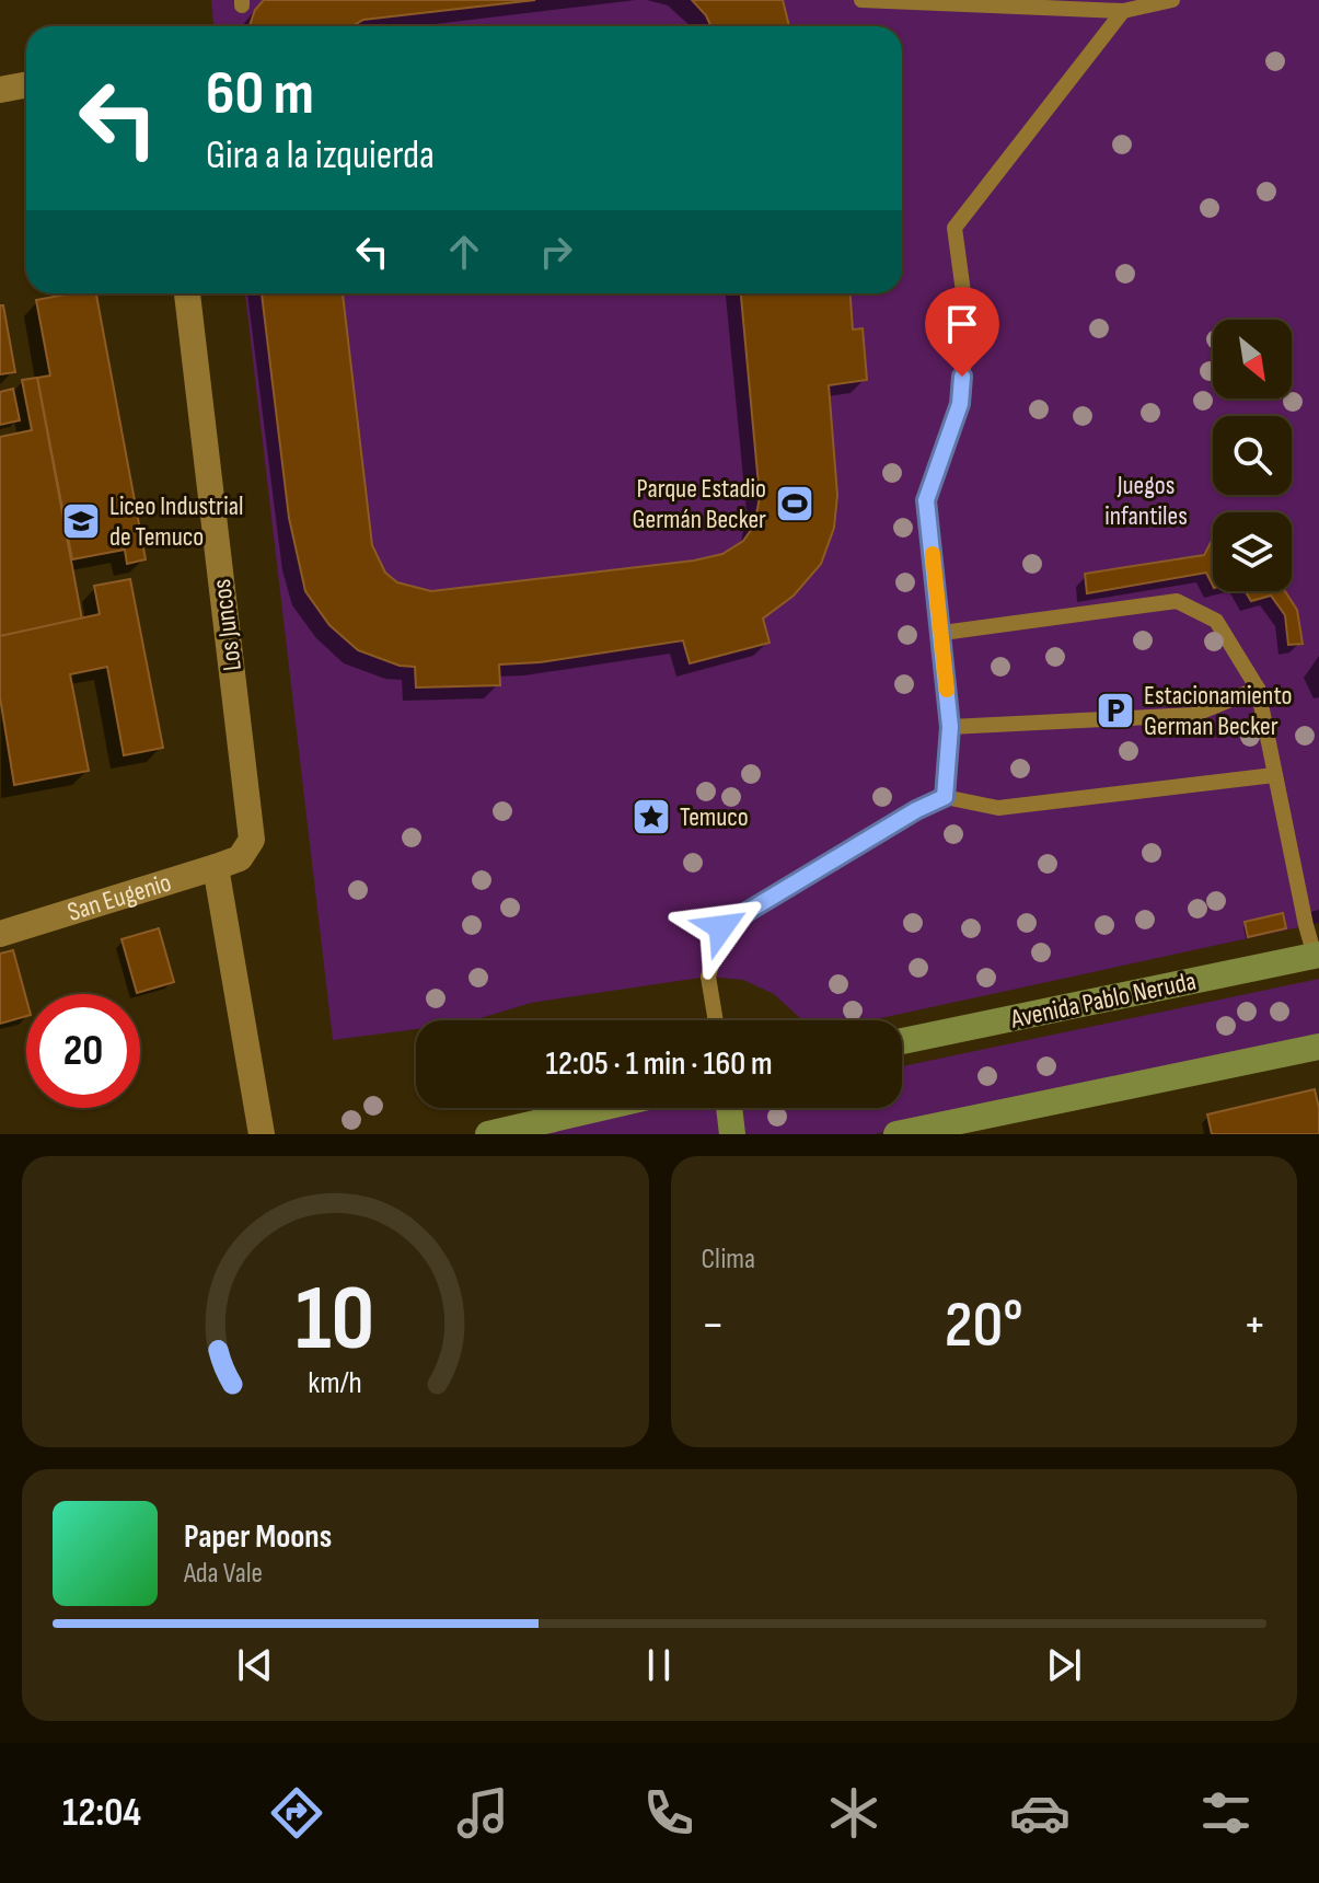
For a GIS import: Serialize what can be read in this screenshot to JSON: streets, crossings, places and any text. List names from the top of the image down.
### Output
{
  "streets": {
    "main road": ["Avenida Pablo Neruda"],
    "street": ["Los Juncos", "San Eugenio"]
  },
  "crossings": [
    ["Los Juncos", "San Eugenio"]
  ],
  "parks": ["Juegos infantiles"],
  "places": {
    "sports": ["Parque Estadio Germán Becker"],
    "school or university": ["Liceo Industrial de Temuco"],
    "parking": ["Estacionamiento German Becker"],
    "place": ["Temuco"]
  },
  "north": "bottom right",
  "page": {
    "turn": ["60 m", "Gira a la izquierda"],
    "limit": "20",
    "trip": "12:05 · 1 min · 160 m",
    "tile": "Clima",
    "heat": ["−", "20°", "+"],
    "song": ["Paper Moons", "Ada Vale"],
    "tabs": "12:04",
    "gauge": ["10", "km/h"]
  }
}
